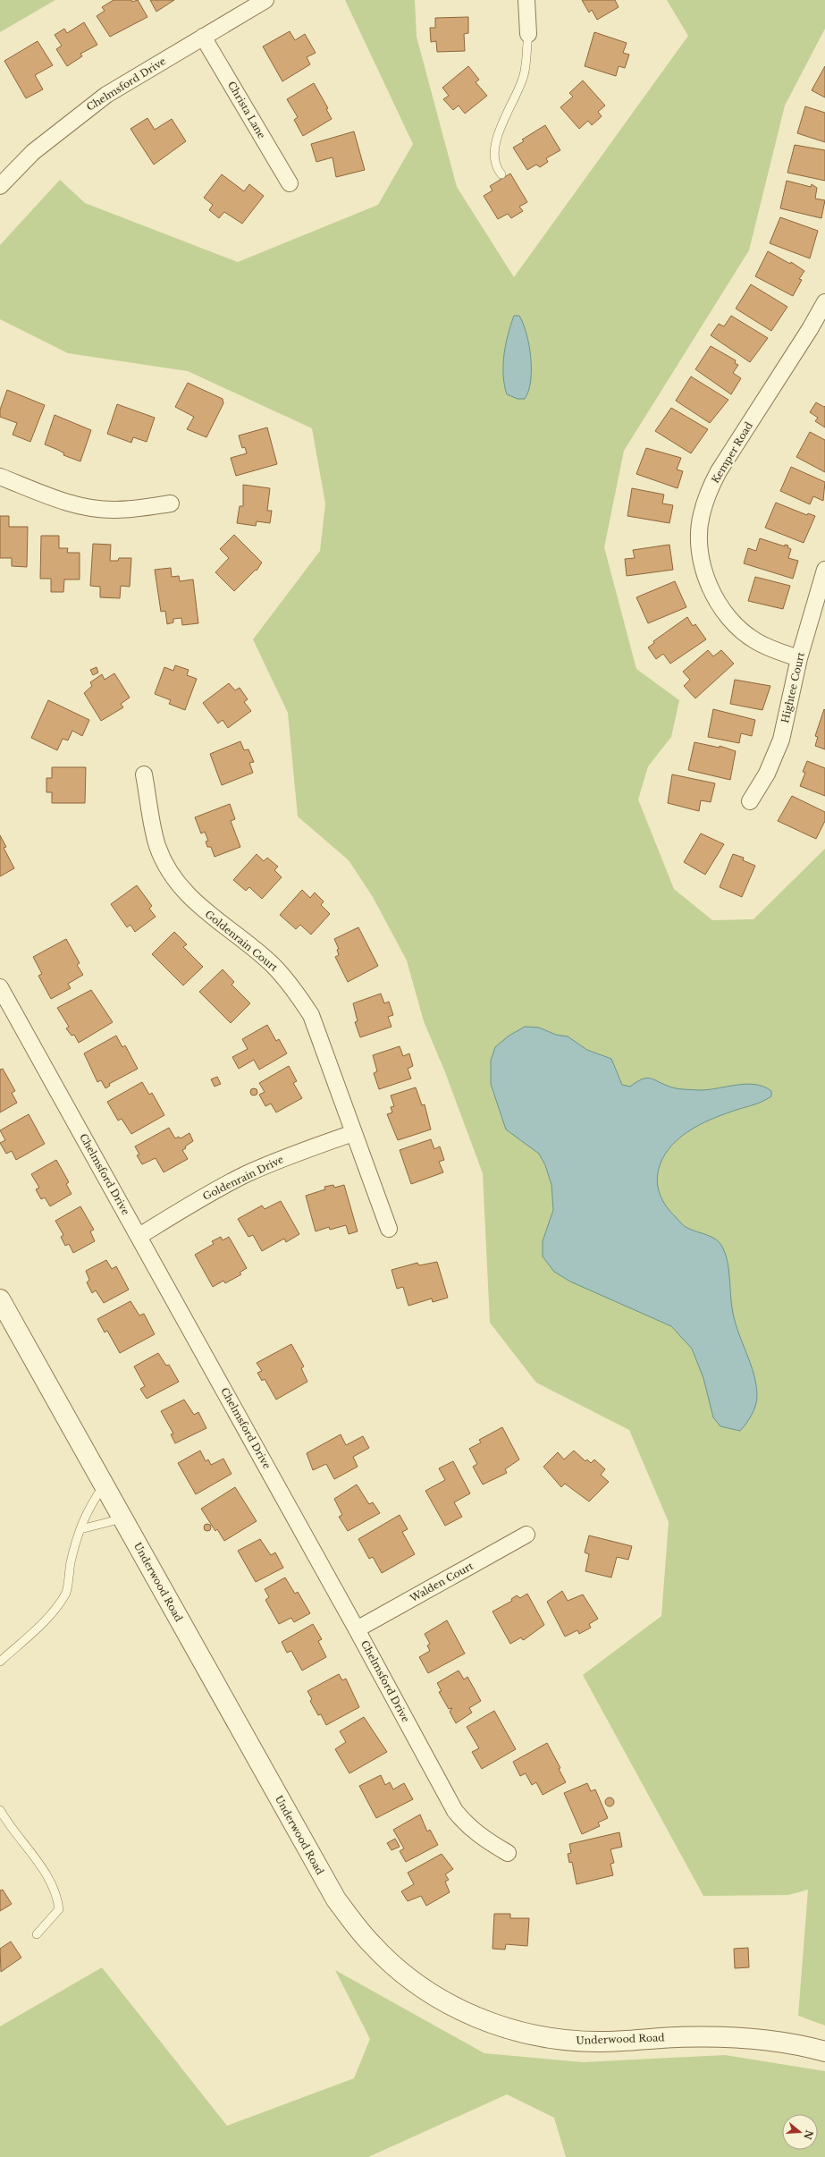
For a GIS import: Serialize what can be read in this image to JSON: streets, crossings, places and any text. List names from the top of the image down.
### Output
{
  "streets": {
    "street": [
      "Chelmsford Drive",
      "Christa Lane",
      "Kemper Road",
      "Hightee Court",
      "Goldenrain Court",
      "Goldenrain Drive",
      "Underwood Road",
      "Walden Court"
    ]
  },
  "crossings": [
    ["Chelmsford Drive", "Christa Lane"],
    ["Chelmsford Drive", "Goldenrain Drive"],
    ["Chelmsford Drive", "Walden Court"],
    ["Kemper Road", "Hightee Court"],
    ["Goldenrain Court", "Goldenrain Drive"]
  ],
  "north": "right"
}
